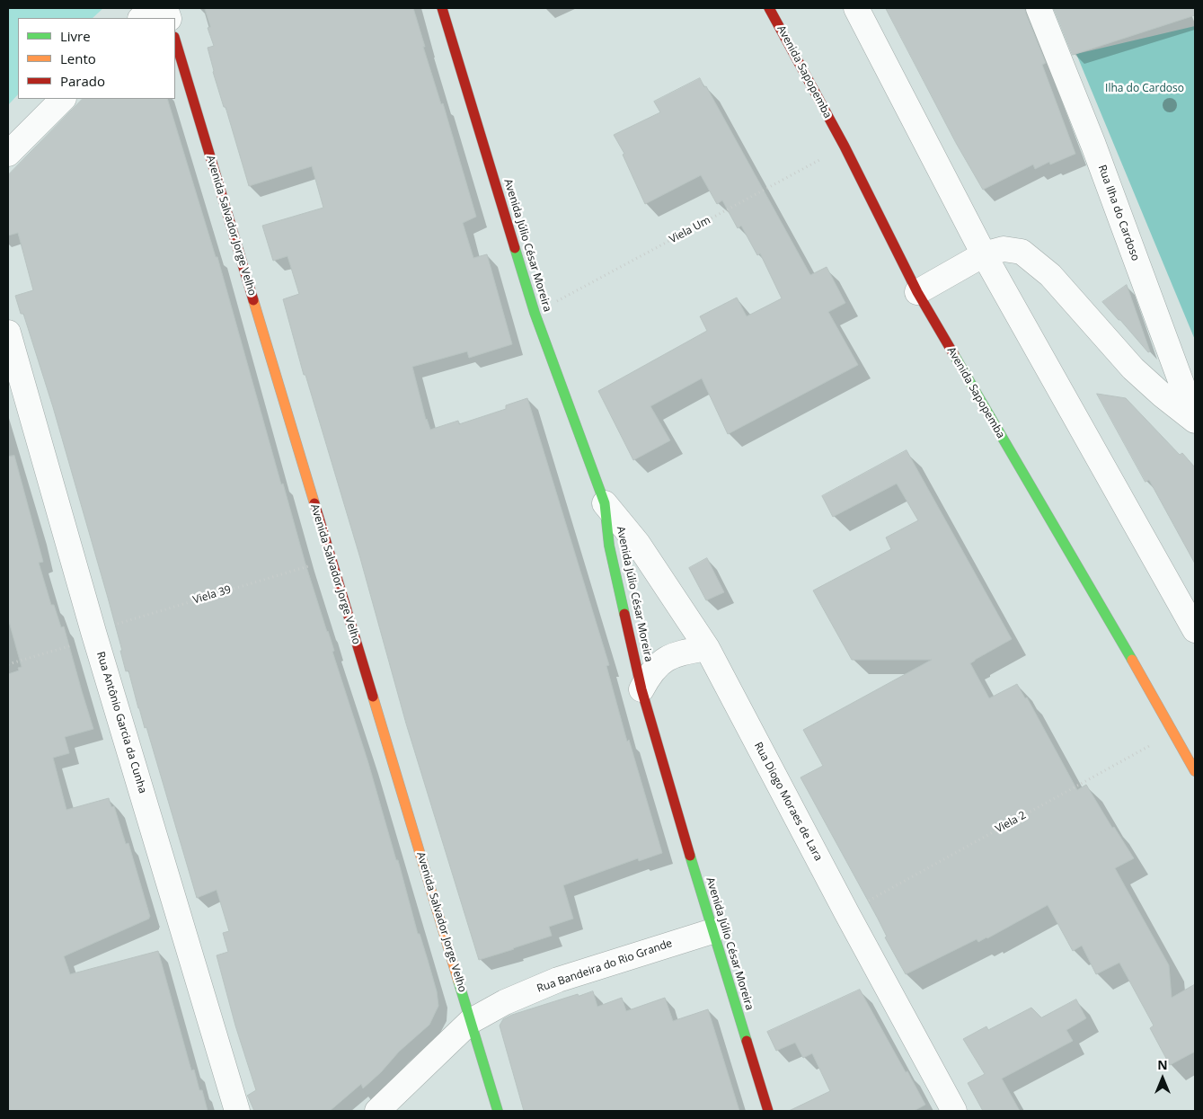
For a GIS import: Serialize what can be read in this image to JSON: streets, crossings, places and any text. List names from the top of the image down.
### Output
{
  "streets": {
    "street": [
      "Avenida Sapopemba",
      "Rua Ilha do Cardoso",
      "Avenida Salvador Jorge Velho",
      "Avenida Júlio César Moreira",
      "Rua Antônio Garcia da Cunha",
      "Rua Diogo Moraes de Lara",
      "Rua Bandeira do Rio Grande"
    ],
    "path": ["Viela Um", "Viela 39", "Viela 2"]
  },
  "crossings": [
    ["Avenida Sapopemba", "Viela Um"],
    ["Avenida Sapopemba", "Viela 2"],
    ["Avenida Salvador Jorge Velho", "Viela 39"],
    ["Avenida Salvador Jorge Velho", "Rua Bandeira do Rio Grande"],
    ["Viela Um", "Avenida Júlio César Moreira"],
    ["Avenida Júlio César Moreira", "Rua Diogo Moraes de Lara"],
    ["Avenida Júlio César Moreira", "Rua Bandeira do Rio Grande"],
    ["Viela 39", "Rua Antônio Garcia da Cunha"],
    ["Rua Diogo Moraes de Lara", "Viela 2"]
  ],
  "parks": ["Ilha do Cardoso"],
  "legend": ["Livre", "Lento", "Parado"],
  "north": "top"
}
